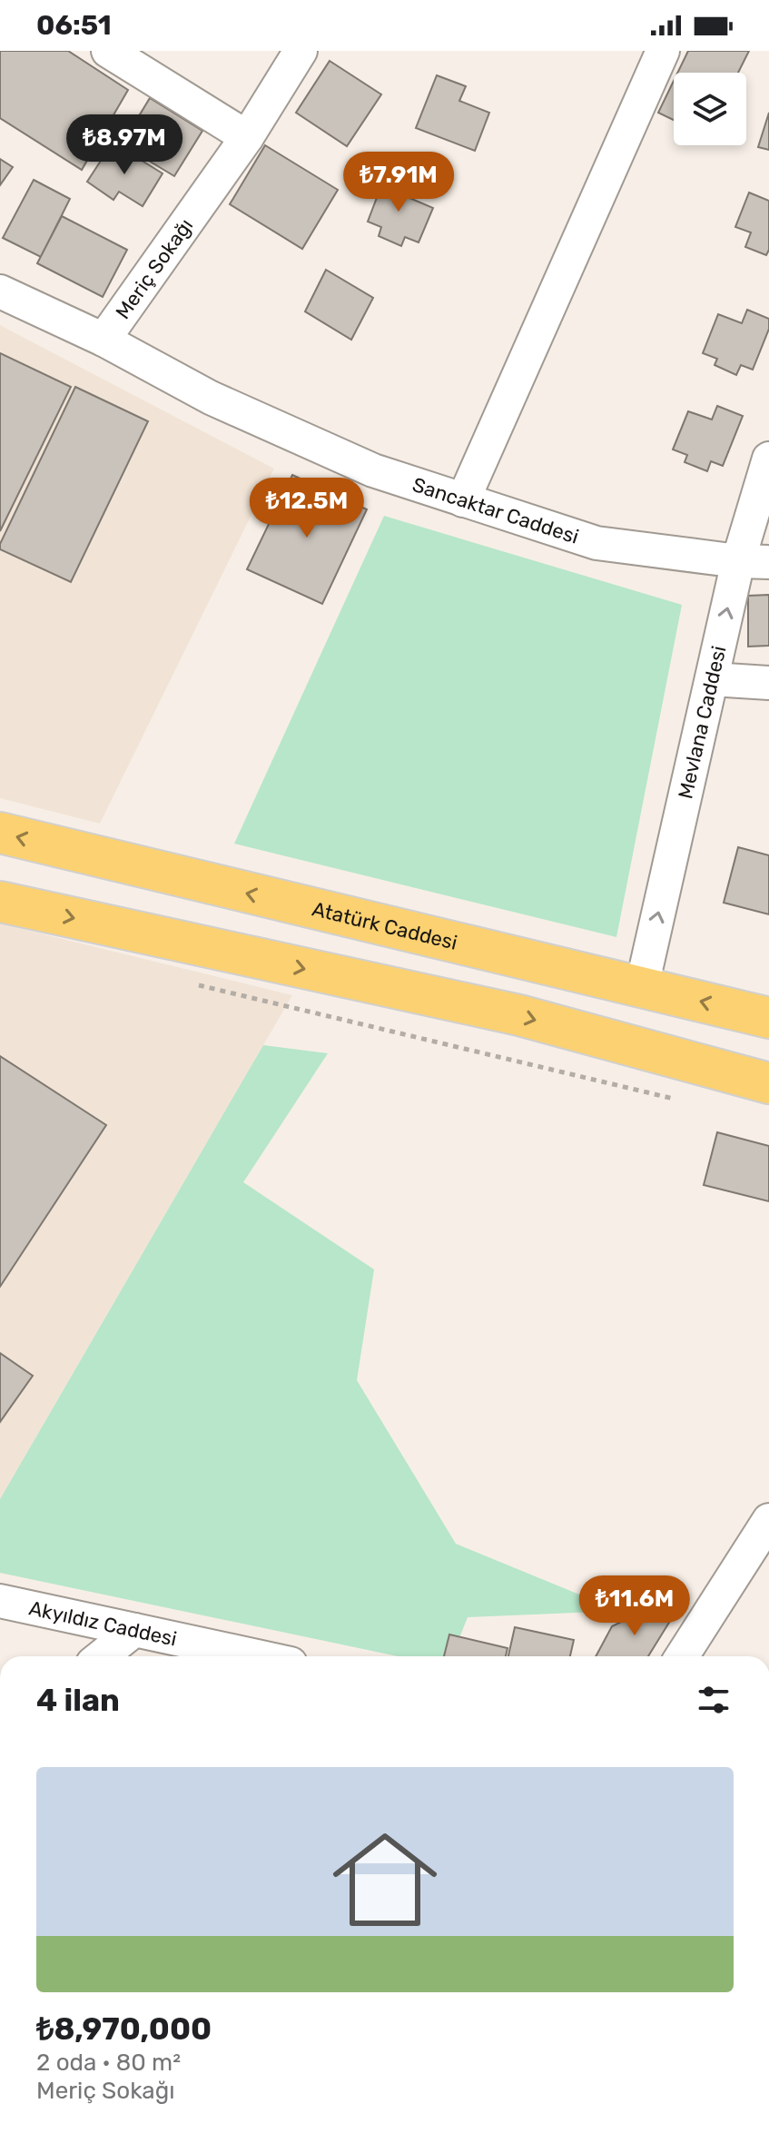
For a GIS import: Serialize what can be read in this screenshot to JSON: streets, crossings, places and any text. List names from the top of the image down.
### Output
{
  "streets": {
    "main road": ["Atatürk Caddesi"],
    "street": [
      "Meriç Sokağı",
      "Sancaktar Caddesi",
      "Mevlana Caddesi",
      "Akyıldız Caddesi"
    ]
  },
  "crossings": [
    ["Meriç Sokağı", "Sancaktar Caddesi"],
    ["Sancaktar Caddesi", "Mevlana Caddesi"],
    ["Mevlana Caddesi", "Atatürk Caddesi"]
  ],
  "one_way": ["Mevlana Caddesi"],
  "page": {
    "status": "06:51",
    "price": [
      "₺8.97M",
      "₺7.91M",
      "₺12.5M",
      "₺11.6M"
    ],
    "heading": "4 ilan",
    "list": [
      {
        "name": "₺8,970,000",
        "note": "2 oda · 80 m² · Meriç Sokağı"
      }
    ]
  }
}
